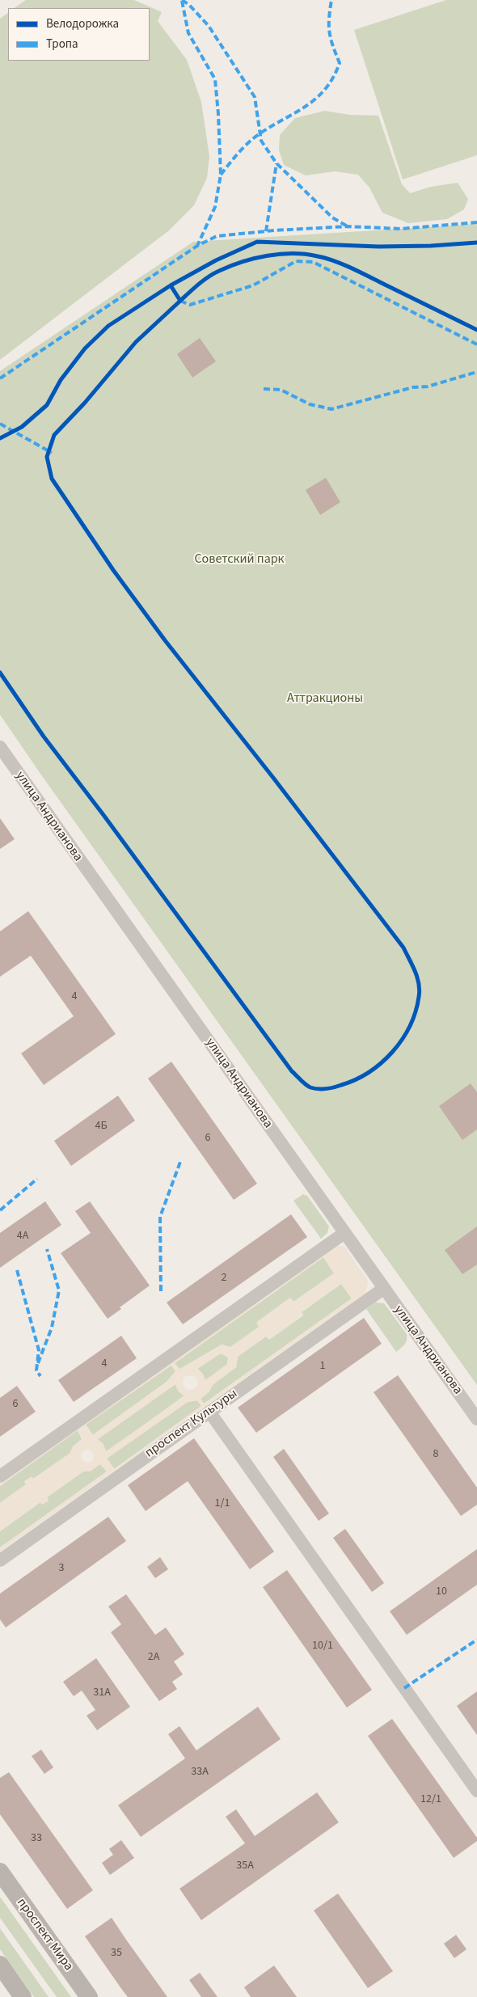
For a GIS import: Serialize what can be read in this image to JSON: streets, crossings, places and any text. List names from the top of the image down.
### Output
{
  "streets": {
    "main road": ["проспект Мира"],
    "street": ["улица Андрианова", "проспект Культуры"]
  },
  "crossings": [
    ["улица Андрианова", "проспект Культуры"]
  ],
  "parks": ["Советский парк", "Аттракционы"],
  "house_numbers": [
    "4",
    "4Б",
    "6",
    "4А",
    "2",
    "4",
    "1",
    "6",
    "8",
    "1/1",
    "3",
    "10",
    "10/1",
    "2А",
    "31А",
    "33А",
    "12/1",
    "33",
    "35А",
    "35"
  ],
  "legend": ["Велодорожка", "Тропа"]
}
